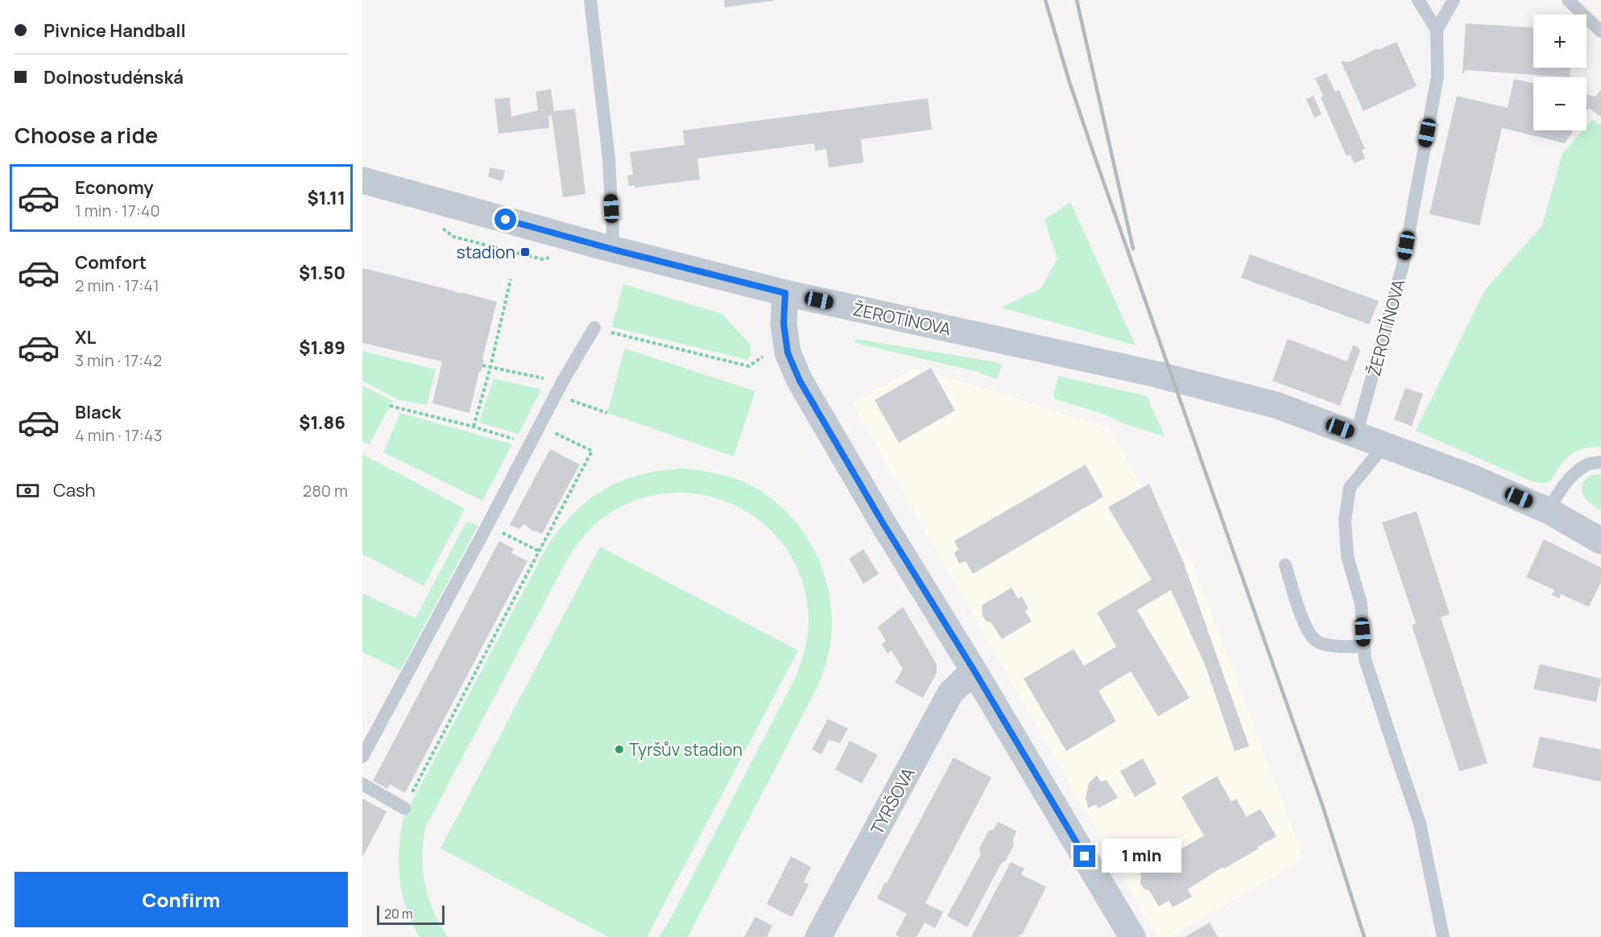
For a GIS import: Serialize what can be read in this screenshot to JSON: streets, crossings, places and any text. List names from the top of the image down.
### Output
{
  "streets": {
    "street": ["ŽEROTÍNOVA", "TYRŠOVA"]
  },
  "places": {
    "transit": ["stadion"],
    "other": ["Tyršův stadion"]
  },
  "scale_bar": "20 m",
  "page": {
    "banner": ["Pivnice Handball", "Dolnostudénská"],
    "map_buttons": ["+", "−"],
    "heading": "Choose a ride",
    "list": [
      {
        "name": "Economy",
        "note": "1 min · 17:40",
        "value": "$1.11"
      },
      {
        "name": "Comfort",
        "note": "2 min · 17:41",
        "value": "$1.50"
      },
      {
        "name": "XL",
        "note": "3 min · 17:42",
        "value": "$1.89"
      },
      {
        "name": "Black",
        "note": "4 min · 17:43",
        "value": "$1.86"
      }
    ],
    "pay": ["Cash", "280 m"],
    "bubble": "1 min",
    "buttons": "Confirm",
    "scale": "20 m"
  }
}
